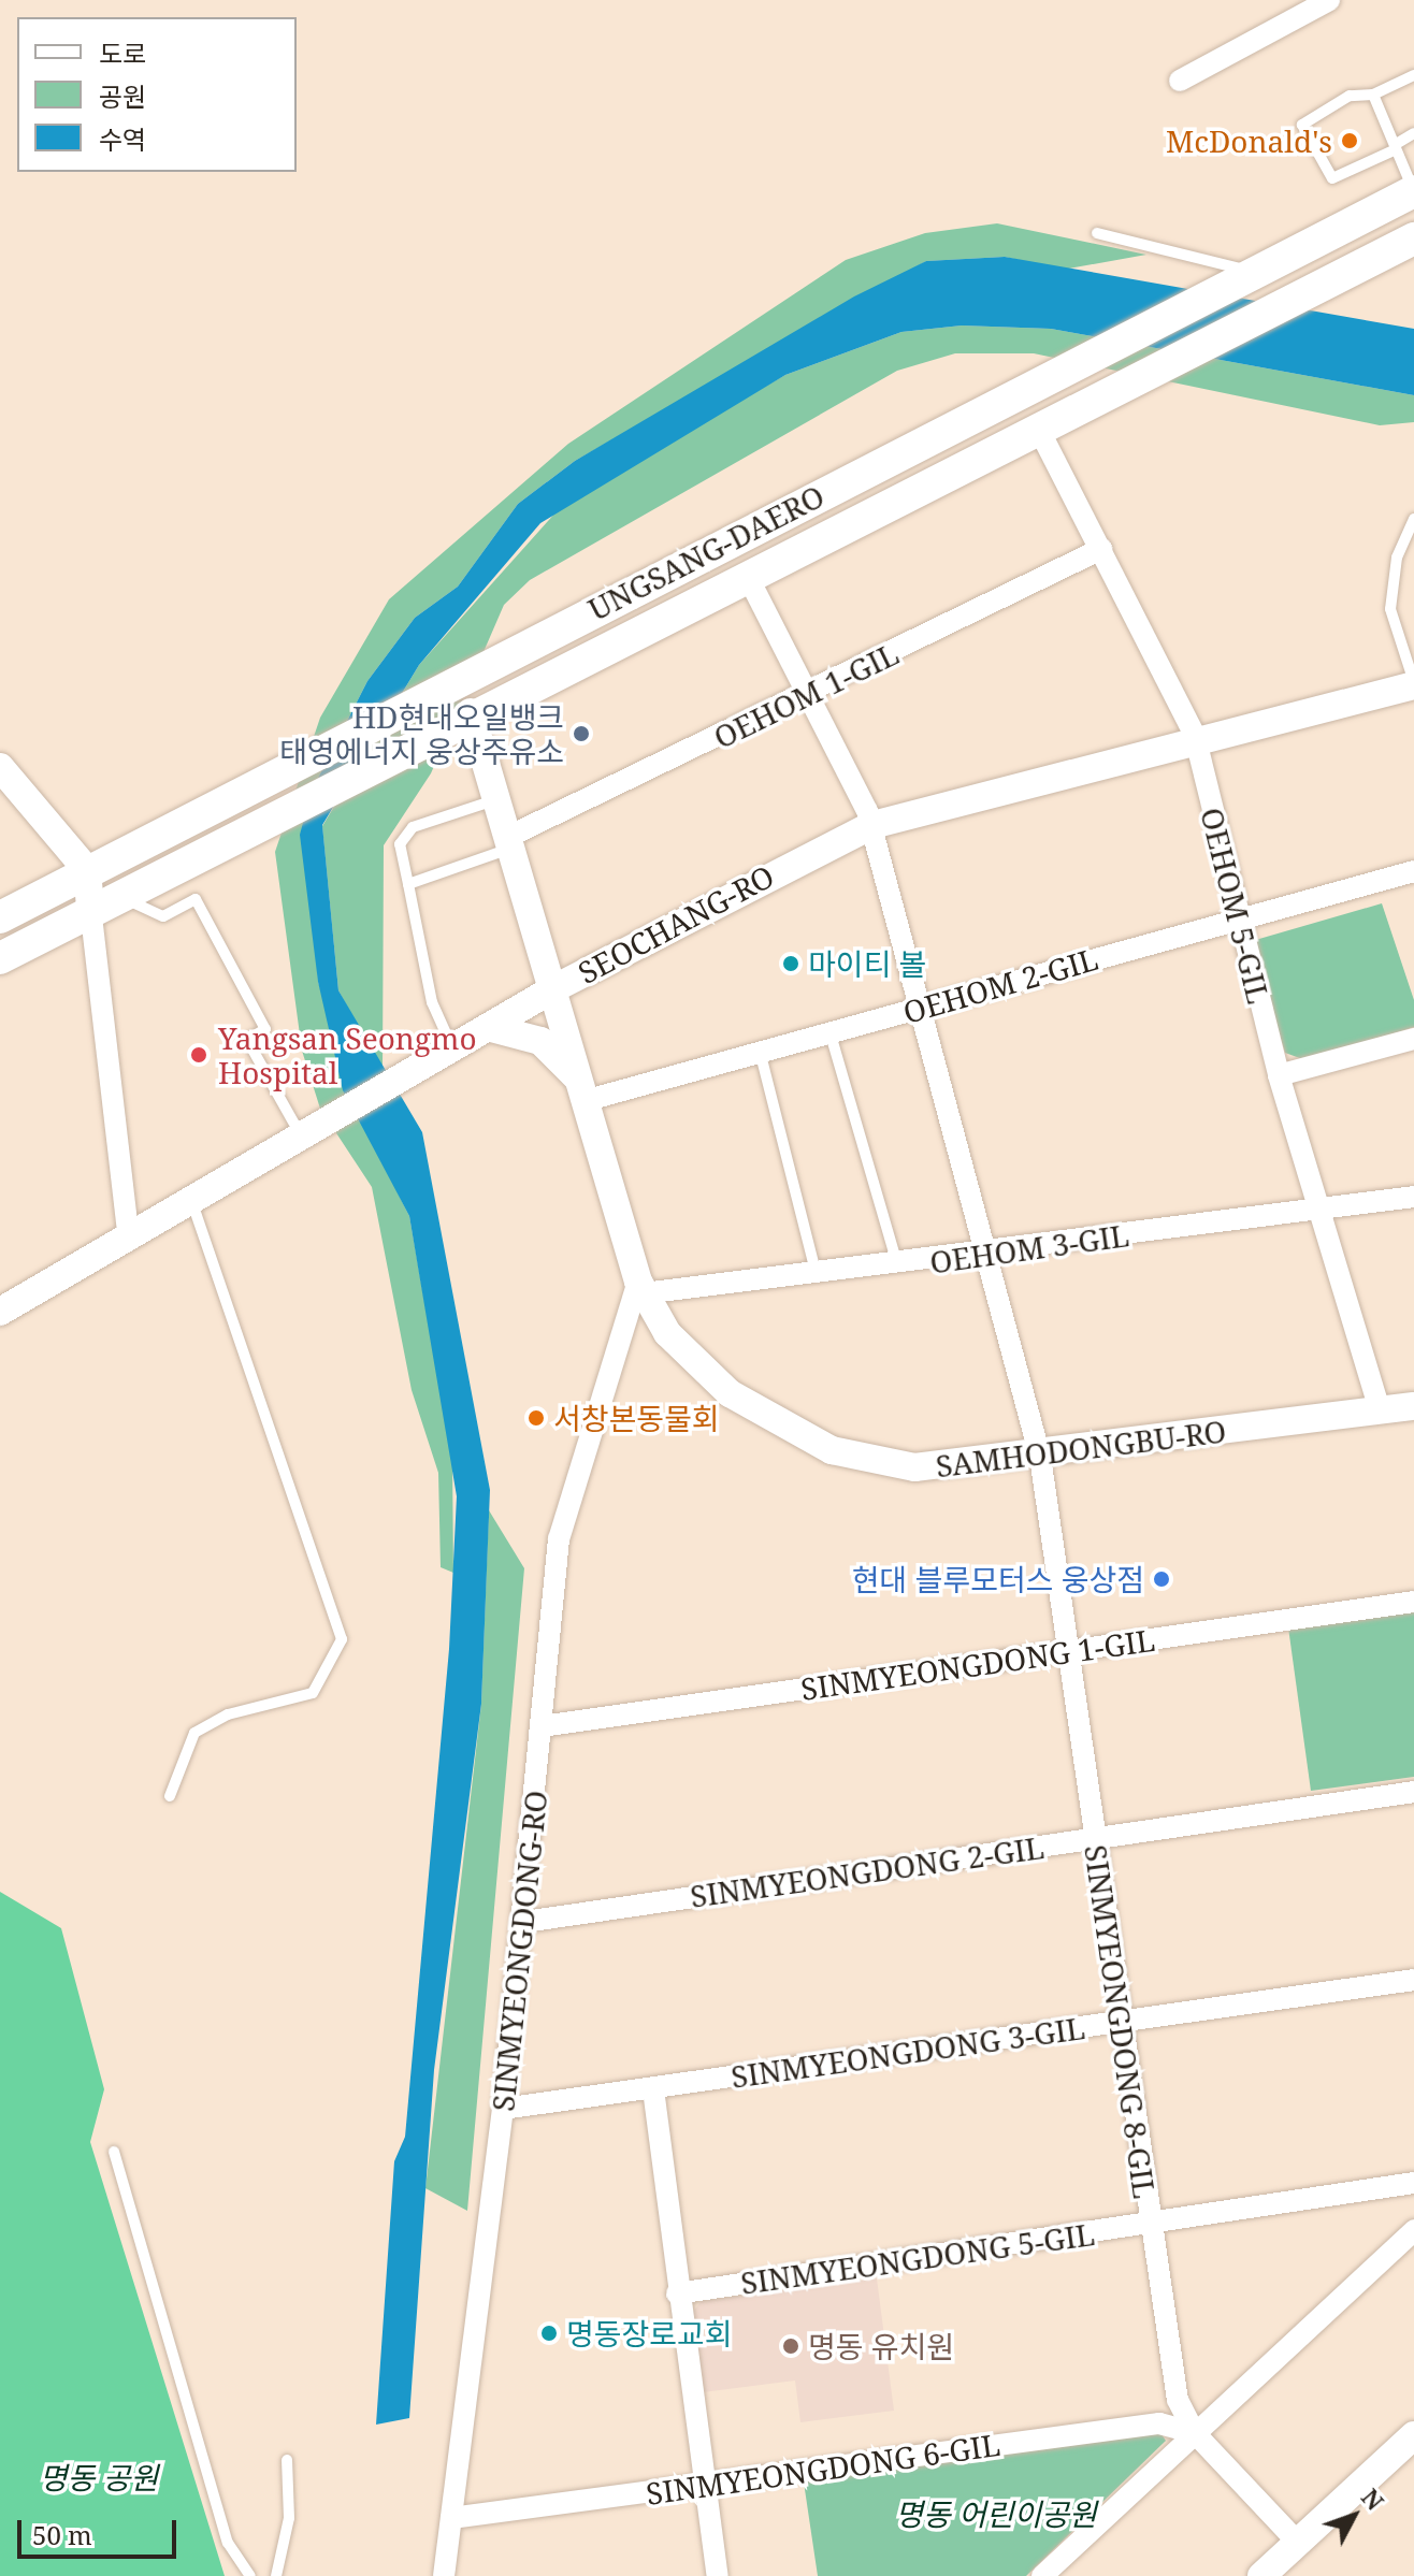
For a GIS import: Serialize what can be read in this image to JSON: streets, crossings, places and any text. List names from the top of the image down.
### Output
{
  "streets": {
    "main road": ["UNGSANG-DAERO"],
    "street": [
      "OEHOM 1-GIL",
      "OEHOM 5-GIL",
      "SEOCHANG-RO",
      "OEHOM 2-GIL",
      "OEHOM 3-GIL",
      "SAMHODONGBU-RO",
      "SINMYEONGDONG 1-GIL",
      "SINMYEONGDONG 2-GIL",
      "SINMYEONGDONG-RO",
      "SINMYEONGDONG 8-GIL",
      "SINMYEONGDONG 3-GIL",
      "SINMYEONGDONG 5-GIL",
      "SINMYEONGDONG 6-GIL"
    ]
  },
  "crossings": [
    ["UNGSANG-DAERO", "SAMHODONGBU-RO"],
    ["UNGSANG-DAERO", "SINMYEONGDONG 8-GIL"],
    ["OEHOM 1-GIL", "SAMHODONGBU-RO"],
    ["OEHOM 1-GIL", "SINMYEONGDONG 8-GIL"],
    ["OEHOM 5-GIL", "SEOCHANG-RO"],
    ["OEHOM 5-GIL", "OEHOM 2-GIL"],
    ["OEHOM 5-GIL", "OEHOM 3-GIL"],
    ["OEHOM 5-GIL", "SAMHODONGBU-RO"],
    ["SEOCHANG-RO", "SAMHODONGBU-RO"],
    ["SEOCHANG-RO", "SINMYEONGDONG 8-GIL"],
    ["OEHOM 2-GIL", "SAMHODONGBU-RO"],
    ["OEHOM 2-GIL", "SINMYEONGDONG 8-GIL"],
    ["OEHOM 3-GIL", "SAMHODONGBU-RO"],
    ["OEHOM 3-GIL", "SINMYEONGDONG-RO"],
    ["OEHOM 3-GIL", "SINMYEONGDONG 8-GIL"],
    ["SAMHODONGBU-RO", "SINMYEONGDONG-RO"],
    ["SAMHODONGBU-RO", "SINMYEONGDONG 8-GIL"],
    ["SINMYEONGDONG 1-GIL", "SINMYEONGDONG-RO"],
    ["SINMYEONGDONG 1-GIL", "SINMYEONGDONG 8-GIL"],
    ["SINMYEONGDONG 2-GIL", "SINMYEONGDONG-RO"],
    ["SINMYEONGDONG 2-GIL", "SINMYEONGDONG 8-GIL"],
    ["SINMYEONGDONG-RO", "SINMYEONGDONG 3-GIL"],
    ["SINMYEONGDONG-RO", "SINMYEONGDONG 6-GIL"],
    ["SINMYEONGDONG 8-GIL", "SINMYEONGDONG 3-GIL"],
    ["SINMYEONGDONG 8-GIL", "SINMYEONGDONG 5-GIL"],
    ["SINMYEONGDONG 8-GIL", "SINMYEONGDONG 6-GIL"]
  ],
  "parks": ["명동 공원", "명동 어린이공원"],
  "places": [
    "McDonald's",
    "HD현대오일뱅크 태영에너지 웅상주유소",
    "마이티 볼",
    "Yangsan Seongmo Hospital",
    "서창본동물회",
    "현대 블루모터스 웅상점",
    "명동장로교회",
    "명동 유치원"
  ],
  "legend": ["도로", "공원", "수역"],
  "scale_bar": "50 m",
  "north": "top right"
}
